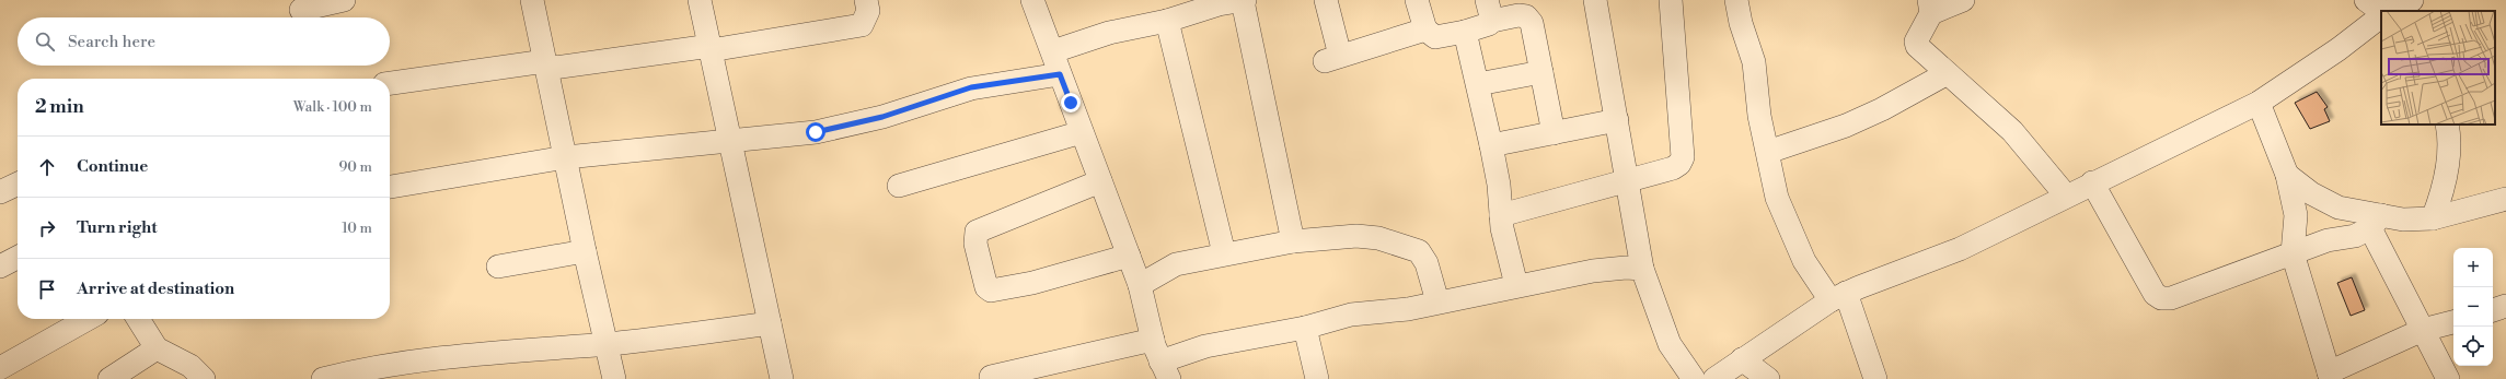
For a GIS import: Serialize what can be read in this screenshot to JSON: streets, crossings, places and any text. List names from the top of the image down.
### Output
{
  "page": {
    "search": "Search here",
    "heading": ["2 min", "Walk · 100 m"],
    "list": [
      ["Continue", "90 m"],
      ["Turn right", "10 m"],
      "Arrive at destination"
    ],
    "map_buttons": ["+", "−"]
  }
}
